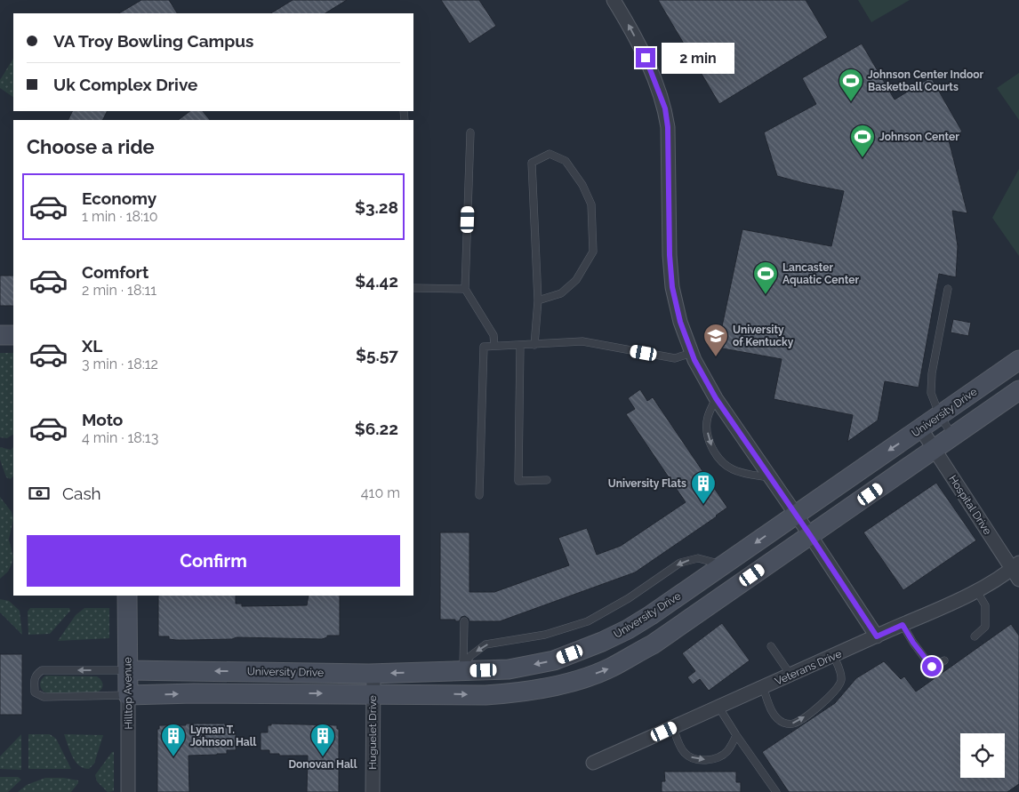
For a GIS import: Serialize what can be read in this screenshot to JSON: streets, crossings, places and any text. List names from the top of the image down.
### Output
{
  "streets": {
    "street": [
      "University Drive",
      "Hospital Drive",
      "Veterans Drive",
      "Hilltop Avenue",
      "Huguelet Drive"
    ]
  },
  "crossings": [
    ["University Drive", "Hospital Drive"],
    ["University Drive", "Hilltop Avenue"],
    ["University Drive", "Huguelet Drive"],
    ["Hospital Drive", "Veterans Drive"]
  ],
  "places": {
    "sports": ["Johnson Center Indoor Basketball Courts", "Johnson Center", "Lancaster Aquatic Center"],
    "school or university": ["University of Kentucky"],
    "building": ["University Flats", "Lyman T. Johnson Hall", "Donovan Hall"]
  },
  "page": {
    "banner": ["VA Troy Bowling Campus", "Uk Complex Drive"],
    "bubble": "2 min",
    "heading": "Choose a ride",
    "list": [
      {
        "name": "Economy",
        "note": "1 min · 18:10",
        "value": "$3.28"
      },
      {
        "name": "Comfort",
        "note": "2 min · 18:11",
        "value": "$4.42"
      },
      {
        "name": "XL",
        "note": "3 min · 18:12",
        "value": "$5.57"
      },
      {
        "name": "Moto",
        "note": "4 min · 18:13",
        "value": "$6.22"
      }
    ],
    "pay": ["Cash", "410 m"],
    "buttons": "Confirm"
  }
}
